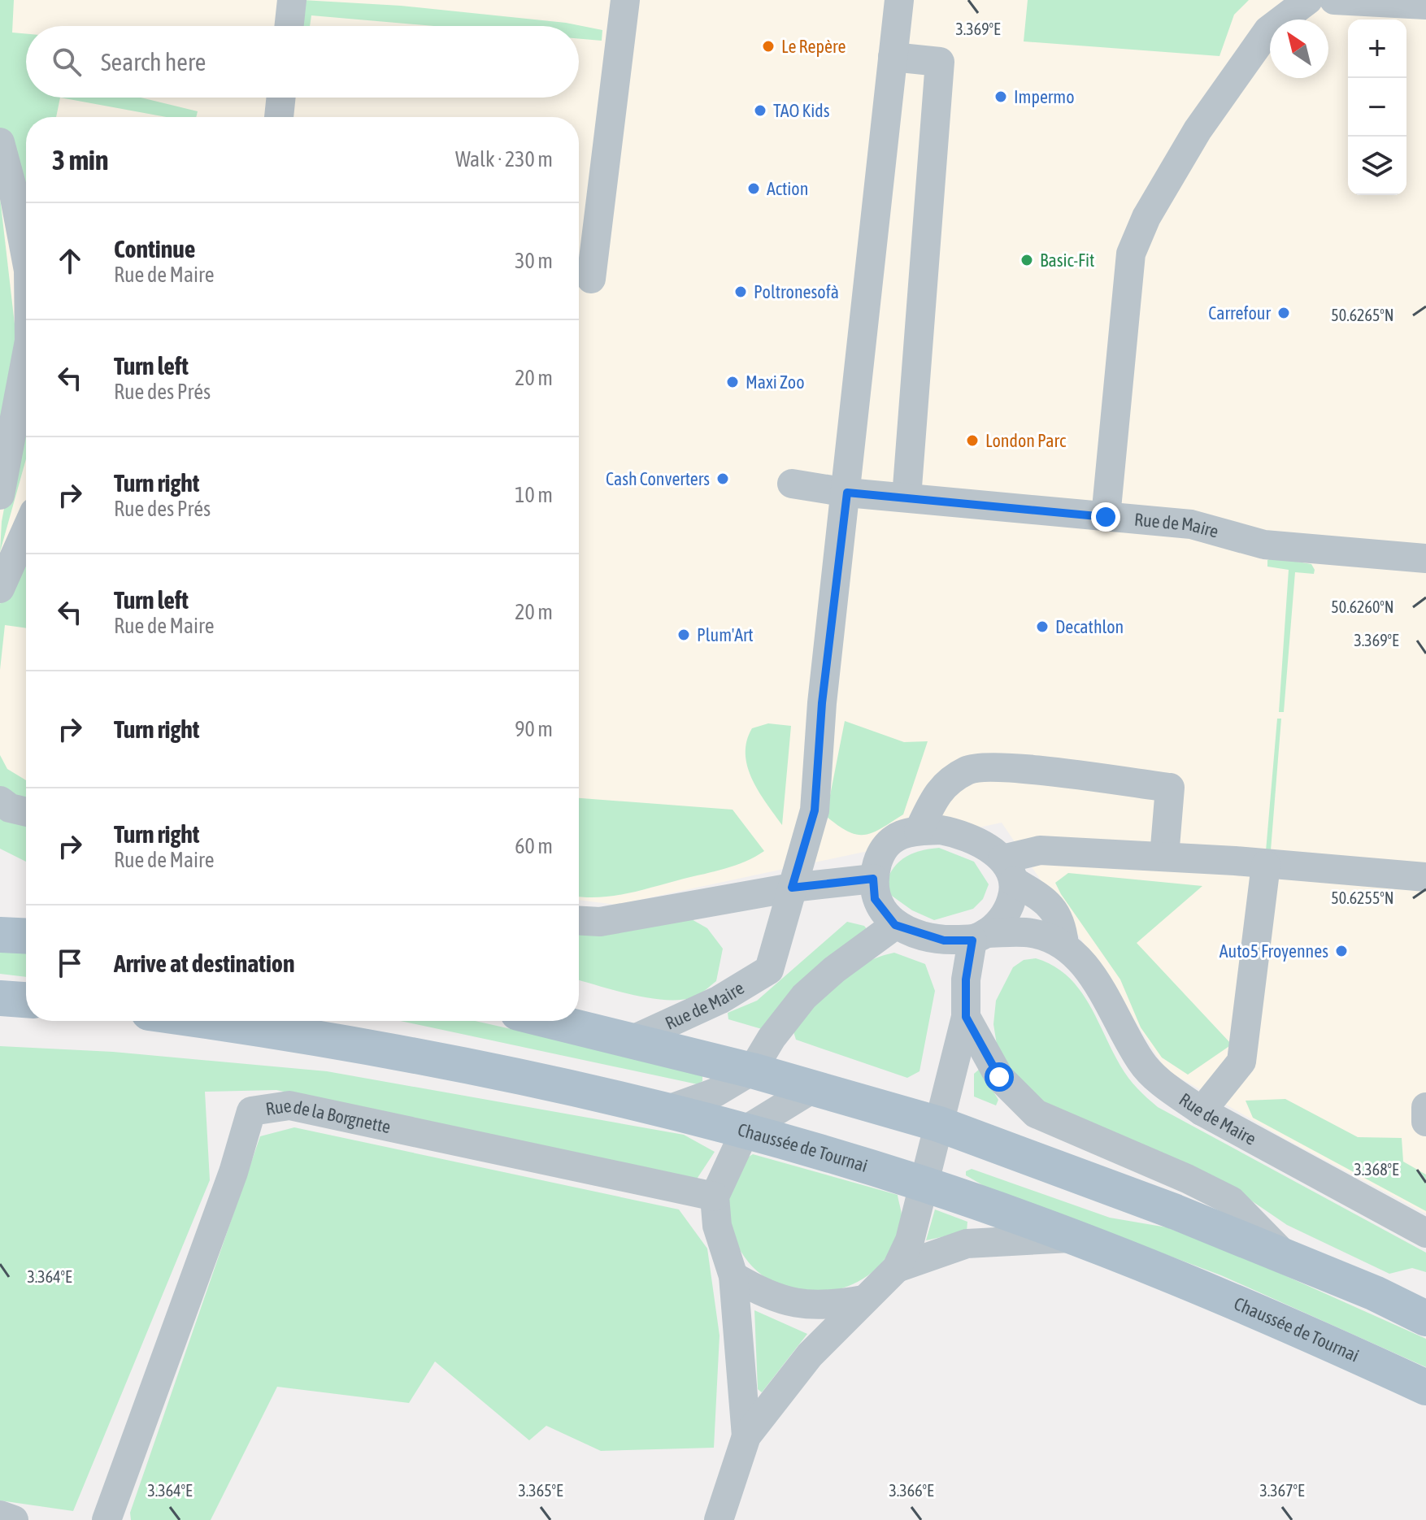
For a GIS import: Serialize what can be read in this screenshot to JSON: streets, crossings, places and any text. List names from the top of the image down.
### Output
{
  "streets": {
    "main road": ["Chaussée de Tournai"],
    "street": ["Rue de Maire", "Rue de la Borgnette"]
  },
  "crossings": [
    ["Rue de la Borgnette", "Chaussée de Tournai"]
  ],
  "places": [
    "Le Repère",
    "Impermo",
    "TAO Kids",
    "Action",
    "Basic-Fit",
    "Poltronesofà",
    "Carrefour",
    "Maxi Zoo",
    "London Parc",
    "Cash Converters",
    "Decathlon",
    "Plum'Art",
    "Auto5 Froyennes"
  ],
  "north": "top left",
  "page": {
    "map_buttons": ["+", "−"],
    "search": "Search here",
    "heading": ["3 min", "Walk · 230 m"],
    "list": [
      ["Continue", "Rue de Maire", "30 m"],
      ["Turn left", "Rue des Prés", "20 m"],
      ["Turn right", "Rue des Prés", "10 m"],
      ["Turn left", "Rue de Maire", "20 m"],
      ["Turn right", "90 m"],
      ["Turn right", "Rue de Maire", "60 m"],
      "Arrive at destination"
    ]
  },
  "coordinates": [
    "3.369°E",
    "50.6265°N",
    "50.6260°N",
    "50.6255°N",
    "3.368°E",
    "3.364°E",
    "3.365°E",
    "3.366°E",
    "3.367°E"
  ]
}
